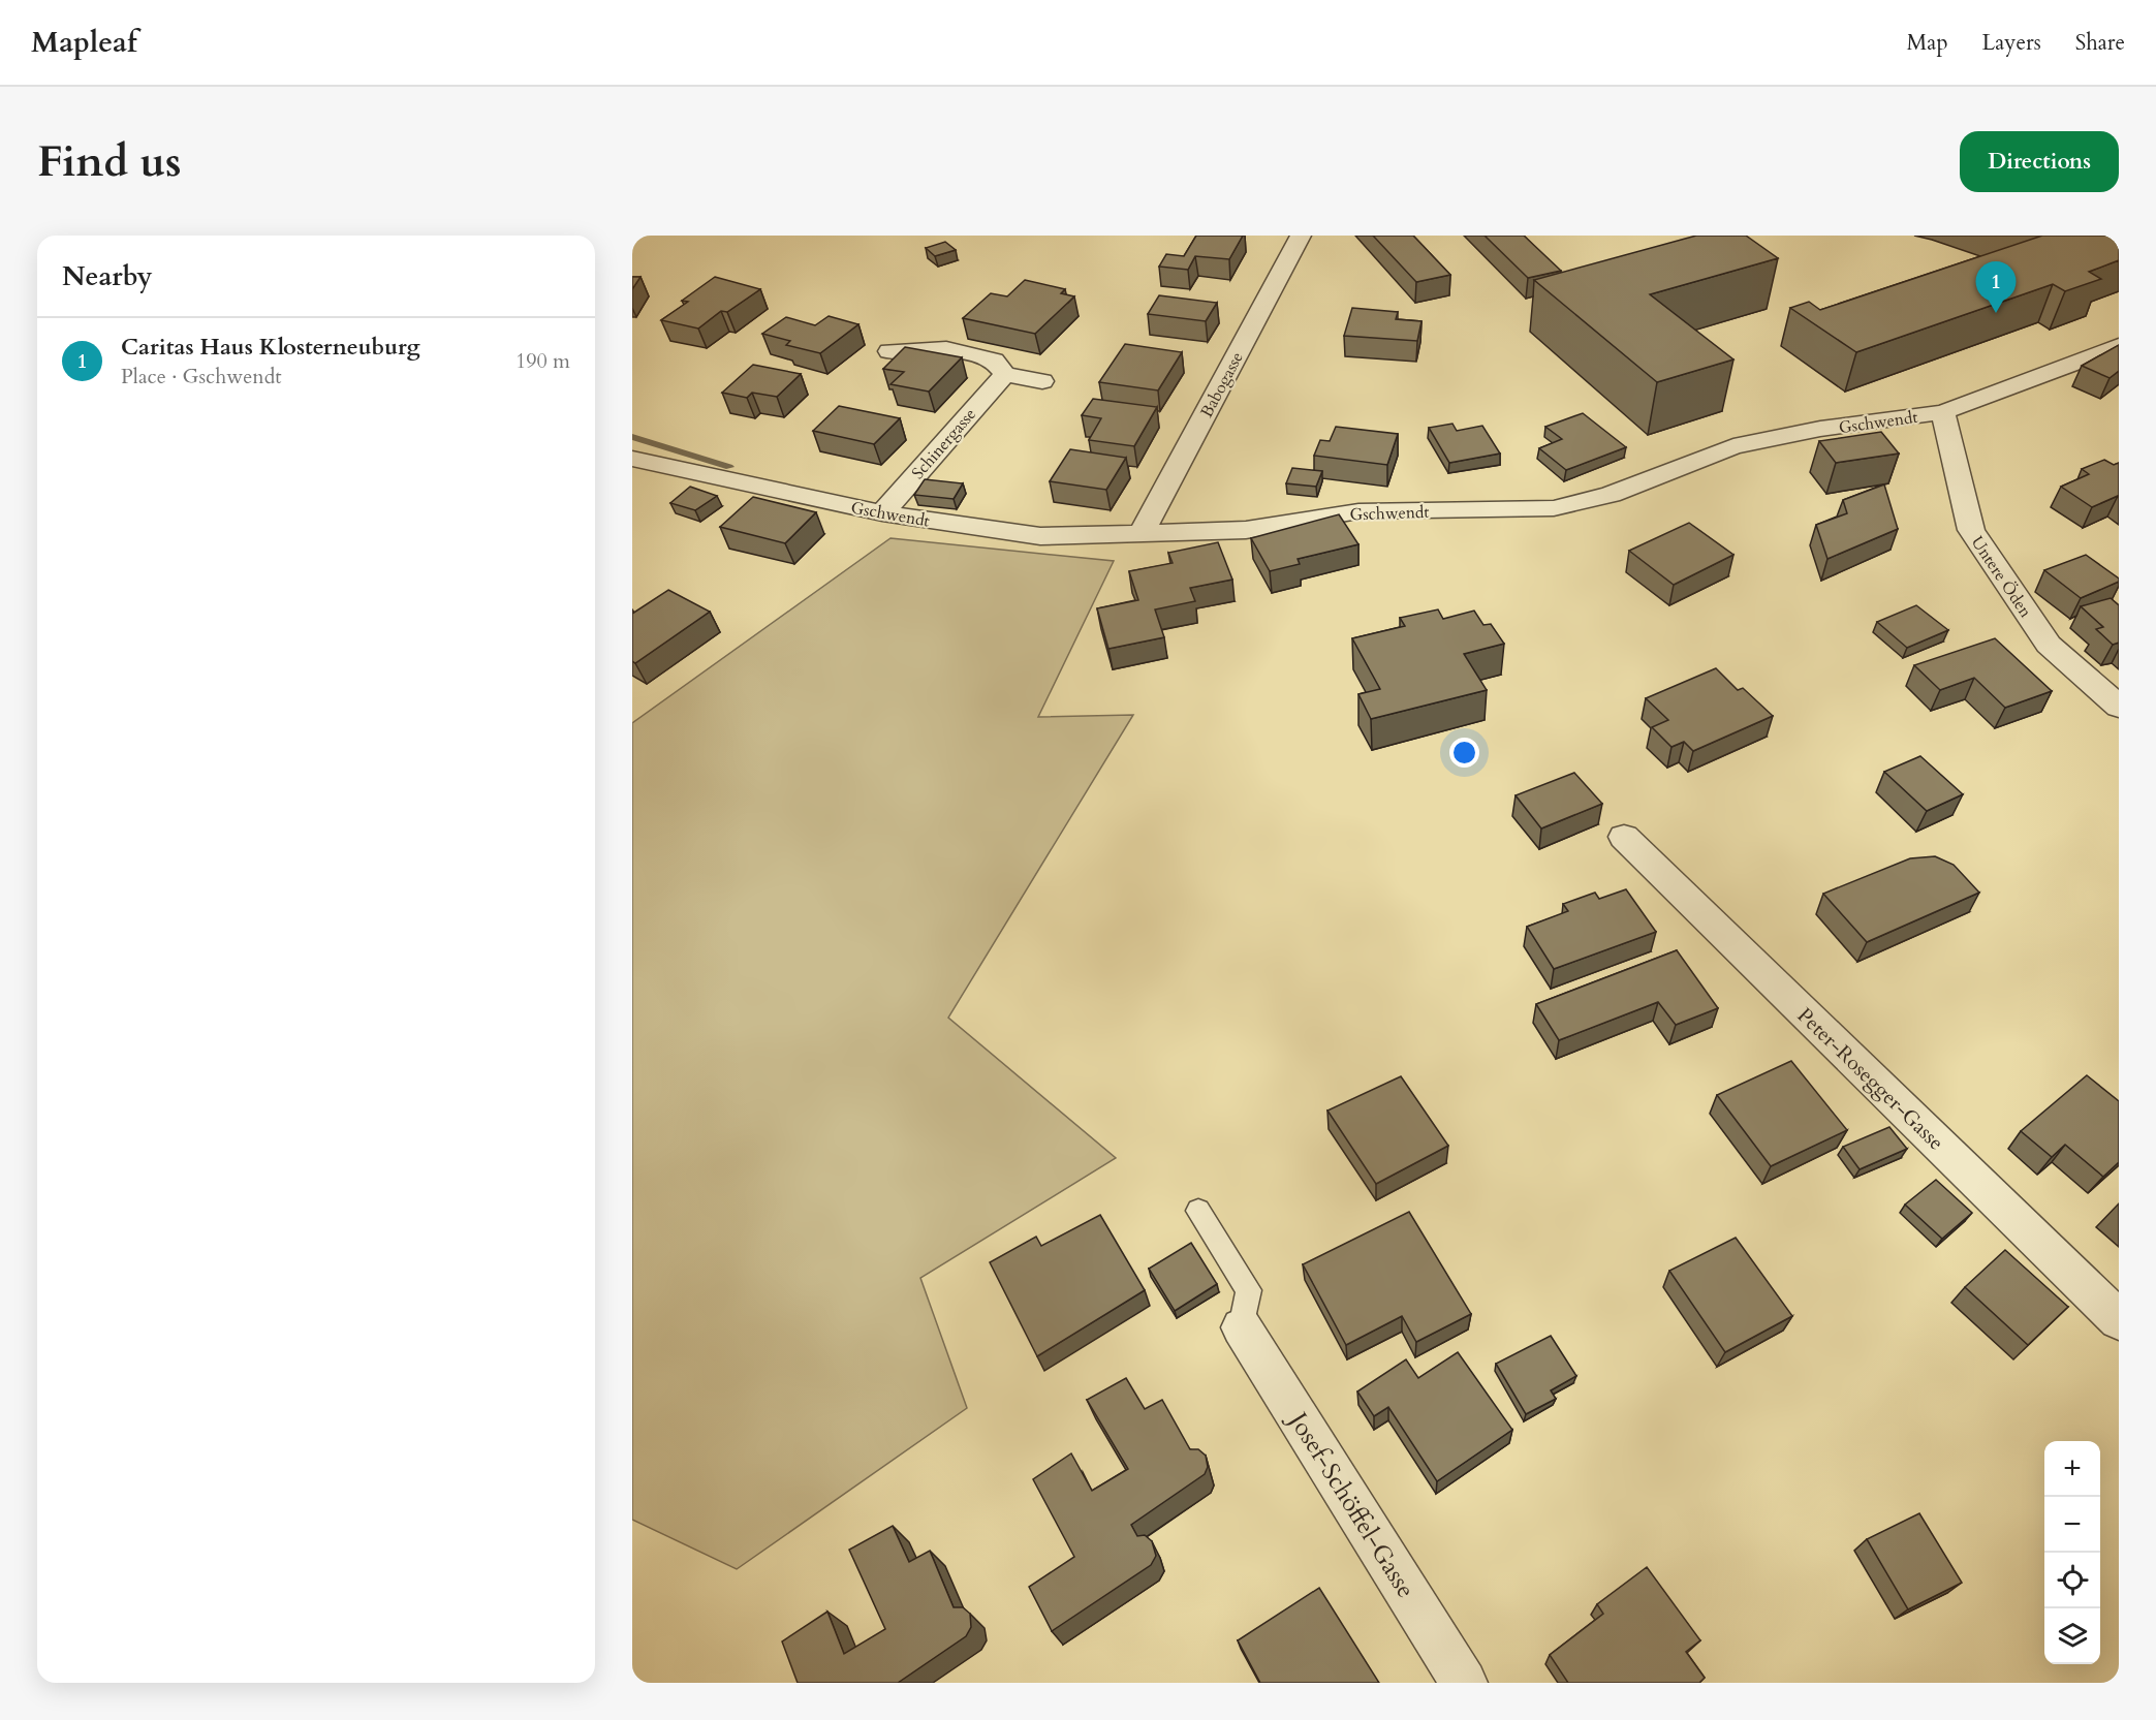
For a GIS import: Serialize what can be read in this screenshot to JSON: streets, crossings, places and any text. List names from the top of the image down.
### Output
{
  "streets": {
    "street": [
      "Babogasse",
      "Gschwendt",
      "Schinergasse",
      "Untere Öden",
      "Peter-Rosegger-Gasse",
      "Josef-Schöffel-Gasse"
    ]
  },
  "crossings": [
    ["Babogasse", "Gschwendt"],
    ["Gschwendt", "Schinergasse"],
    ["Gschwendt", "Untere Öden"]
  ],
  "page": {
    "header": "Mapleaf",
    "nav": ["Map", "Layers", "Share"],
    "buttons": "Directions",
    "title": "Find us",
    "heading": "Nearby",
    "pins": "1",
    "list": [
      {
        "mark": "1",
        "name": "Caritas Haus Klosterneuburg",
        "note": "Place · Gschwendt",
        "value": "190 m"
      }
    ],
    "map_buttons": ["+", "−"]
  }
}
